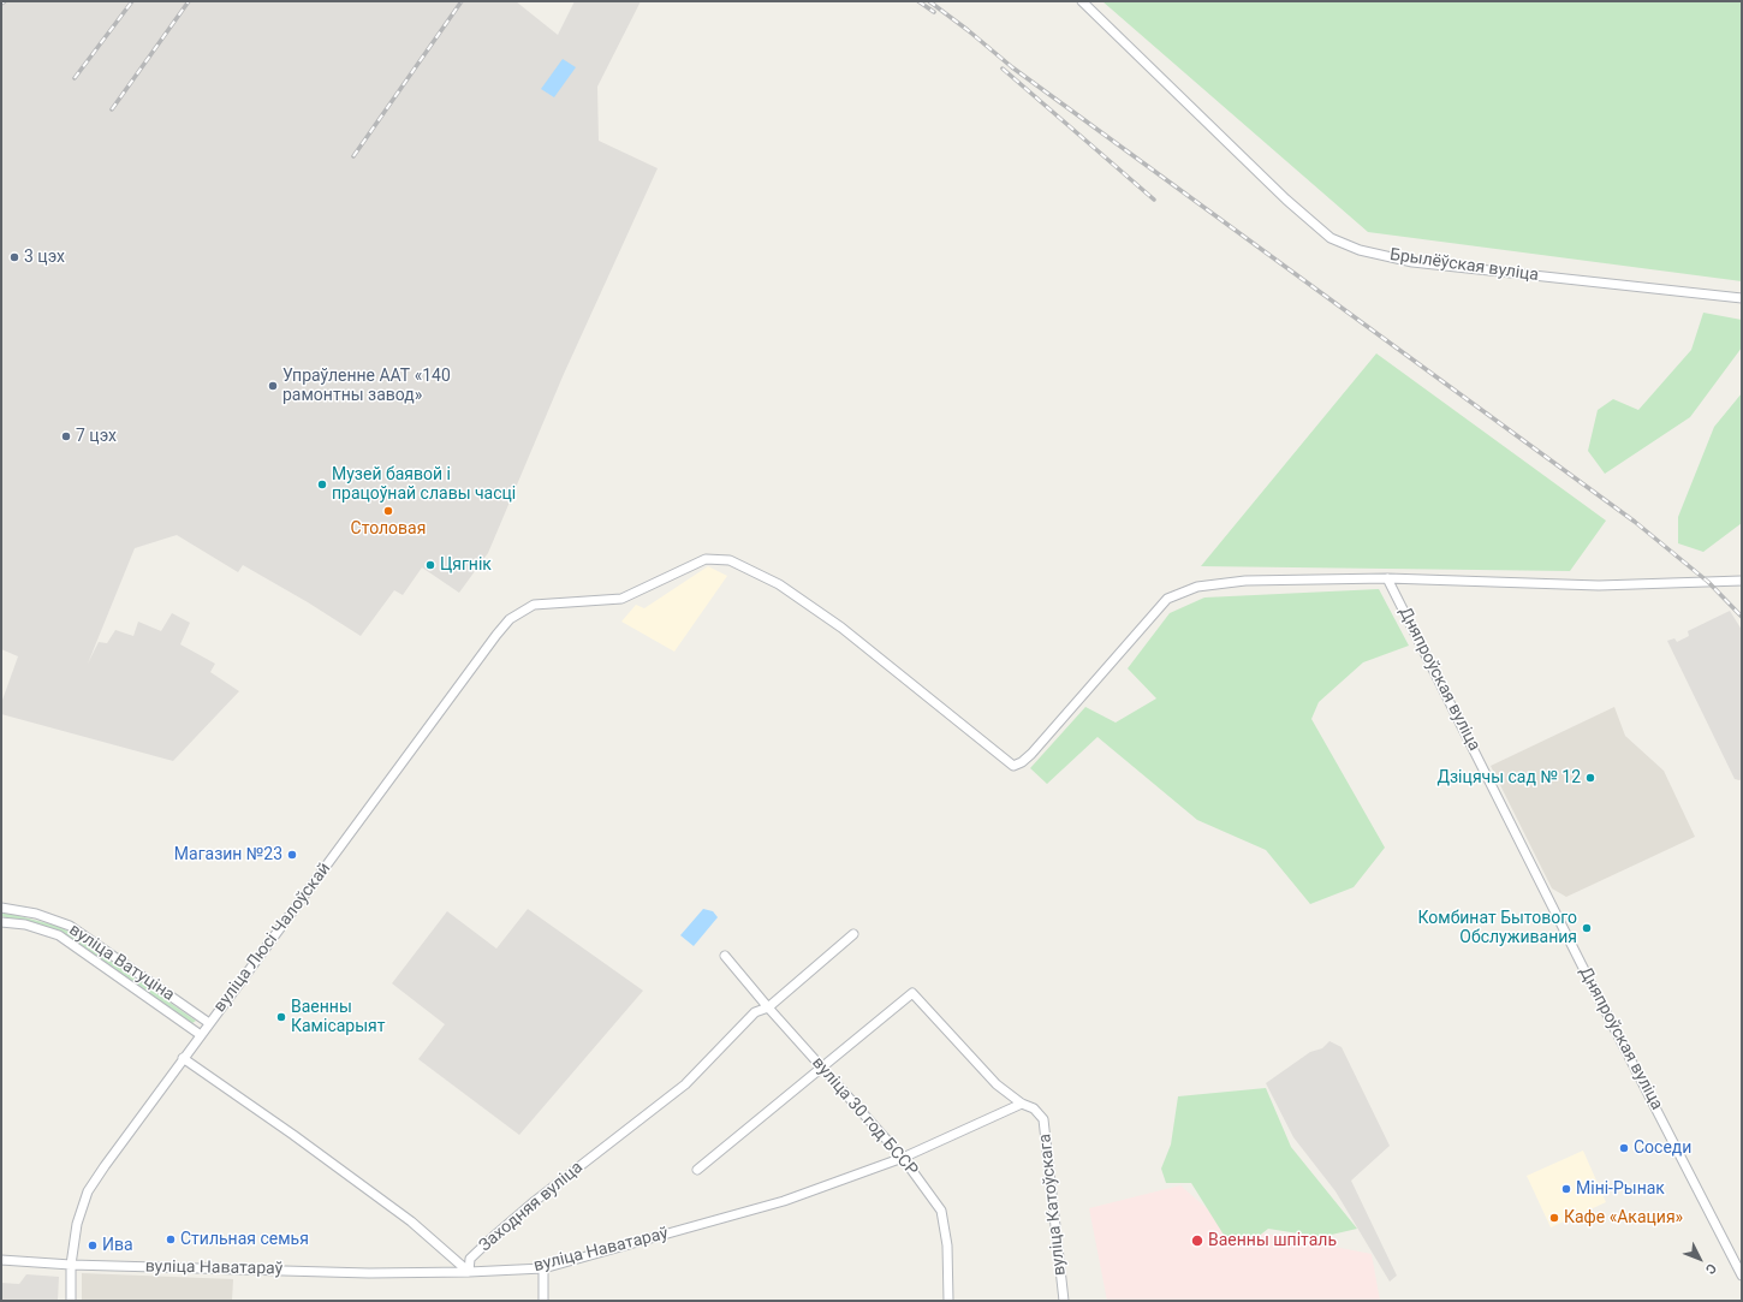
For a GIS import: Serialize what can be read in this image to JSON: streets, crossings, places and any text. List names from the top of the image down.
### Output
{
  "streets": {
    "street": [
      "Брылёўская вуліца",
      "Дняпроўская вуліца",
      "вуліца Люсі Чалоўскай",
      "вуліца Ватуціна",
      "вуліца 30 год БССР",
      "вуліца Катоўскага",
      "Заходняя вуліца",
      "вуліца Наватараў"
    ]
  },
  "crossings": [
    ["Дняпроўская вуліца", "вуліца Люсі Чалоўскай"],
    ["вуліца Люсі Чалоўскай", "вуліца Ватуціна"],
    ["вуліца Люсі Чалоўскай", "вуліца Наватараў"],
    ["вуліца 30 год БССР", "вуліца Катоўскага"],
    ["вуліца 30 год БССР", "Заходняя вуліца"],
    ["вуліца 30 год БССР", "вуліца Наватараў"],
    ["вуліца Катоўскага", "вуліца Наватараў"],
    ["Заходняя вуліца", "вуліца Наватараў"]
  ],
  "places": [
    "3 цэх",
    "Упраўленне ААТ «140 рамонтны завод»",
    "7 цэх",
    "Музей баявой і працоўнай славы часці",
    "Столовая",
    "Цягнік",
    "Дзіцячы сад № 12",
    "Магазин №23",
    "Комбинат Бытового Обслуживания",
    "Ваенны Камісарыят",
    "Соседи",
    "Міні-Рынак",
    "Кафе «Акация»",
    "Стильная семья",
    "Ваенны шпіталь",
    "Ива"
  ],
  "north": "bottom right"
}
